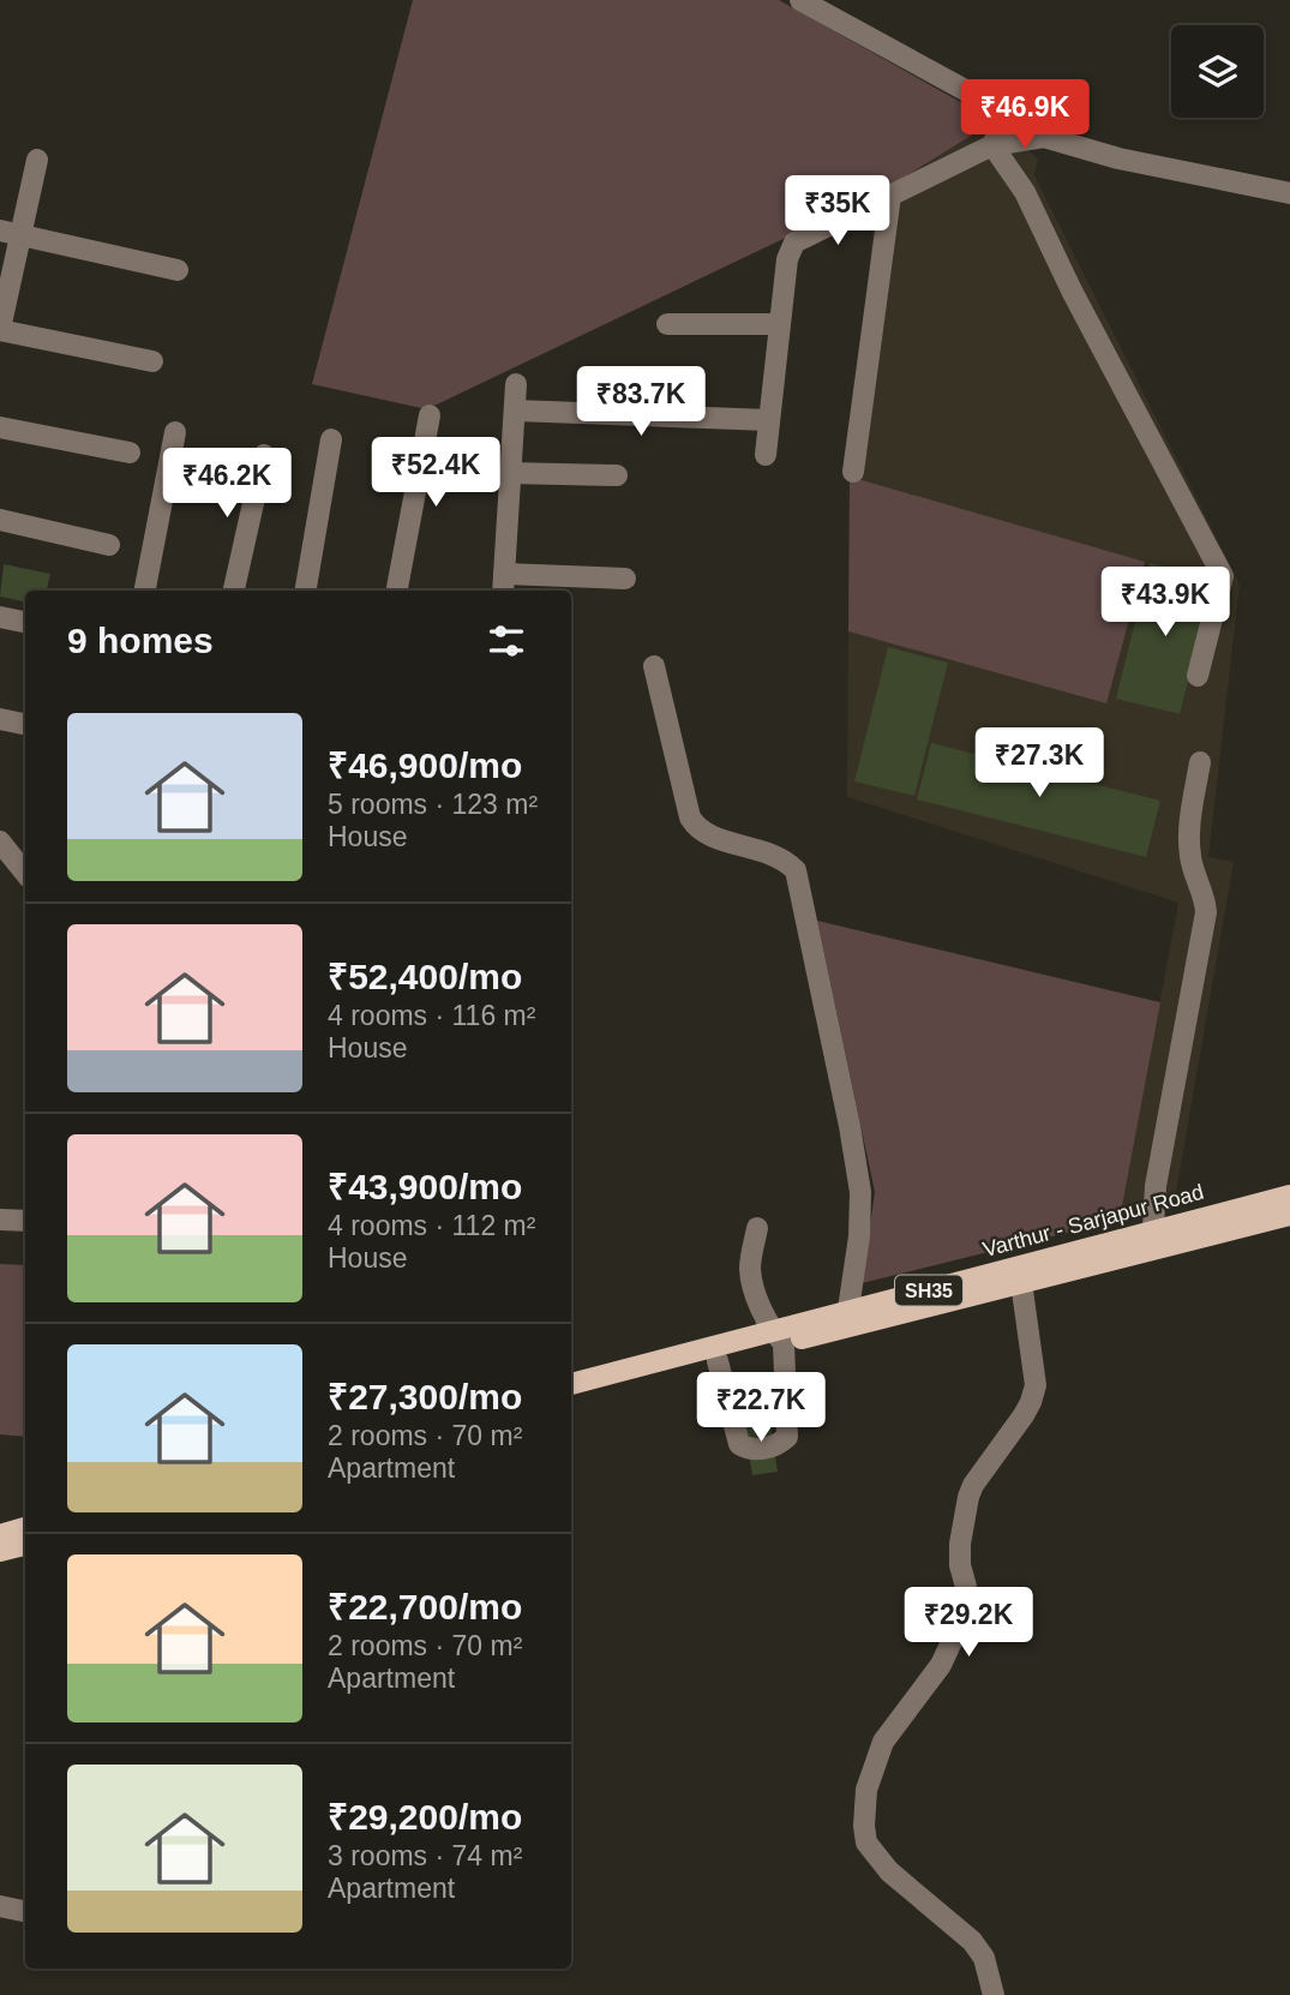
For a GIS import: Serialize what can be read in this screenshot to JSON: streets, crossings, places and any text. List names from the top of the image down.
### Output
{
  "streets": {
    "main road": ["Varthur - Sarjapur Road", "SH35"]
  },
  "page": {
    "price": [
      "₹46.9K",
      "₹35K",
      "₹83.7K",
      "₹52.4K",
      "₹46.2K",
      "₹43.9K",
      "₹27.3K",
      "₹22.7K",
      "₹29.2K"
    ],
    "heading": "9 homes",
    "list": [
      {
        "name": "₹46,900/mo",
        "note": "5 rooms · 123 m² · House"
      },
      {
        "name": "₹52,400/mo",
        "note": "4 rooms · 116 m² · House"
      },
      {
        "name": "₹43,900/mo",
        "note": "4 rooms · 112 m² · House"
      },
      {
        "name": "₹27,300/mo",
        "note": "2 rooms · 70 m² · Apartment"
      },
      {
        "name": "₹22,700/mo",
        "note": "2 rooms · 70 m² · Apartment"
      },
      {
        "name": "₹29,200/mo",
        "note": "3 rooms · 74 m² · Apartment"
      }
    ]
  }
}
